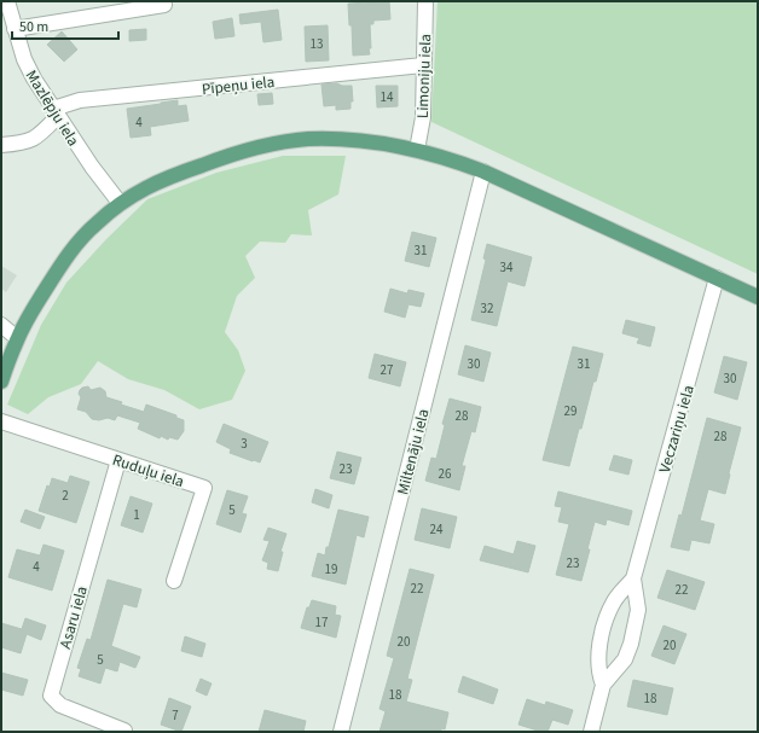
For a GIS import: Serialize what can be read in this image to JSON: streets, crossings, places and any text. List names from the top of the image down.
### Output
{
  "streets": {
    "street": [
      "Limoniju iela",
      "Pīpeņu iela",
      "Mazlēpju iela",
      "Veczariņu iela",
      "Miltenāju iela",
      "Ruduļu iela",
      "Asaru iela"
    ]
  },
  "crossings": [
    ["Limoniju iela", "Pīpeņu iela"],
    ["Pīpeņu iela", "Mazlēpju iela"],
    ["Ruduļu iela", "Asaru iela"]
  ],
  "house_numbers": [
    "13",
    "14",
    "4",
    "31",
    "34",
    "32",
    "30",
    "31",
    "27",
    "30",
    "29",
    "28",
    "28",
    "3",
    "23",
    "26",
    "2",
    "5",
    "1",
    "24",
    "23",
    "4",
    "19",
    "22",
    "22",
    "17",
    "20",
    "20",
    "5",
    "18",
    "18",
    "7"
  ],
  "scale_bar": "50 m"
}
